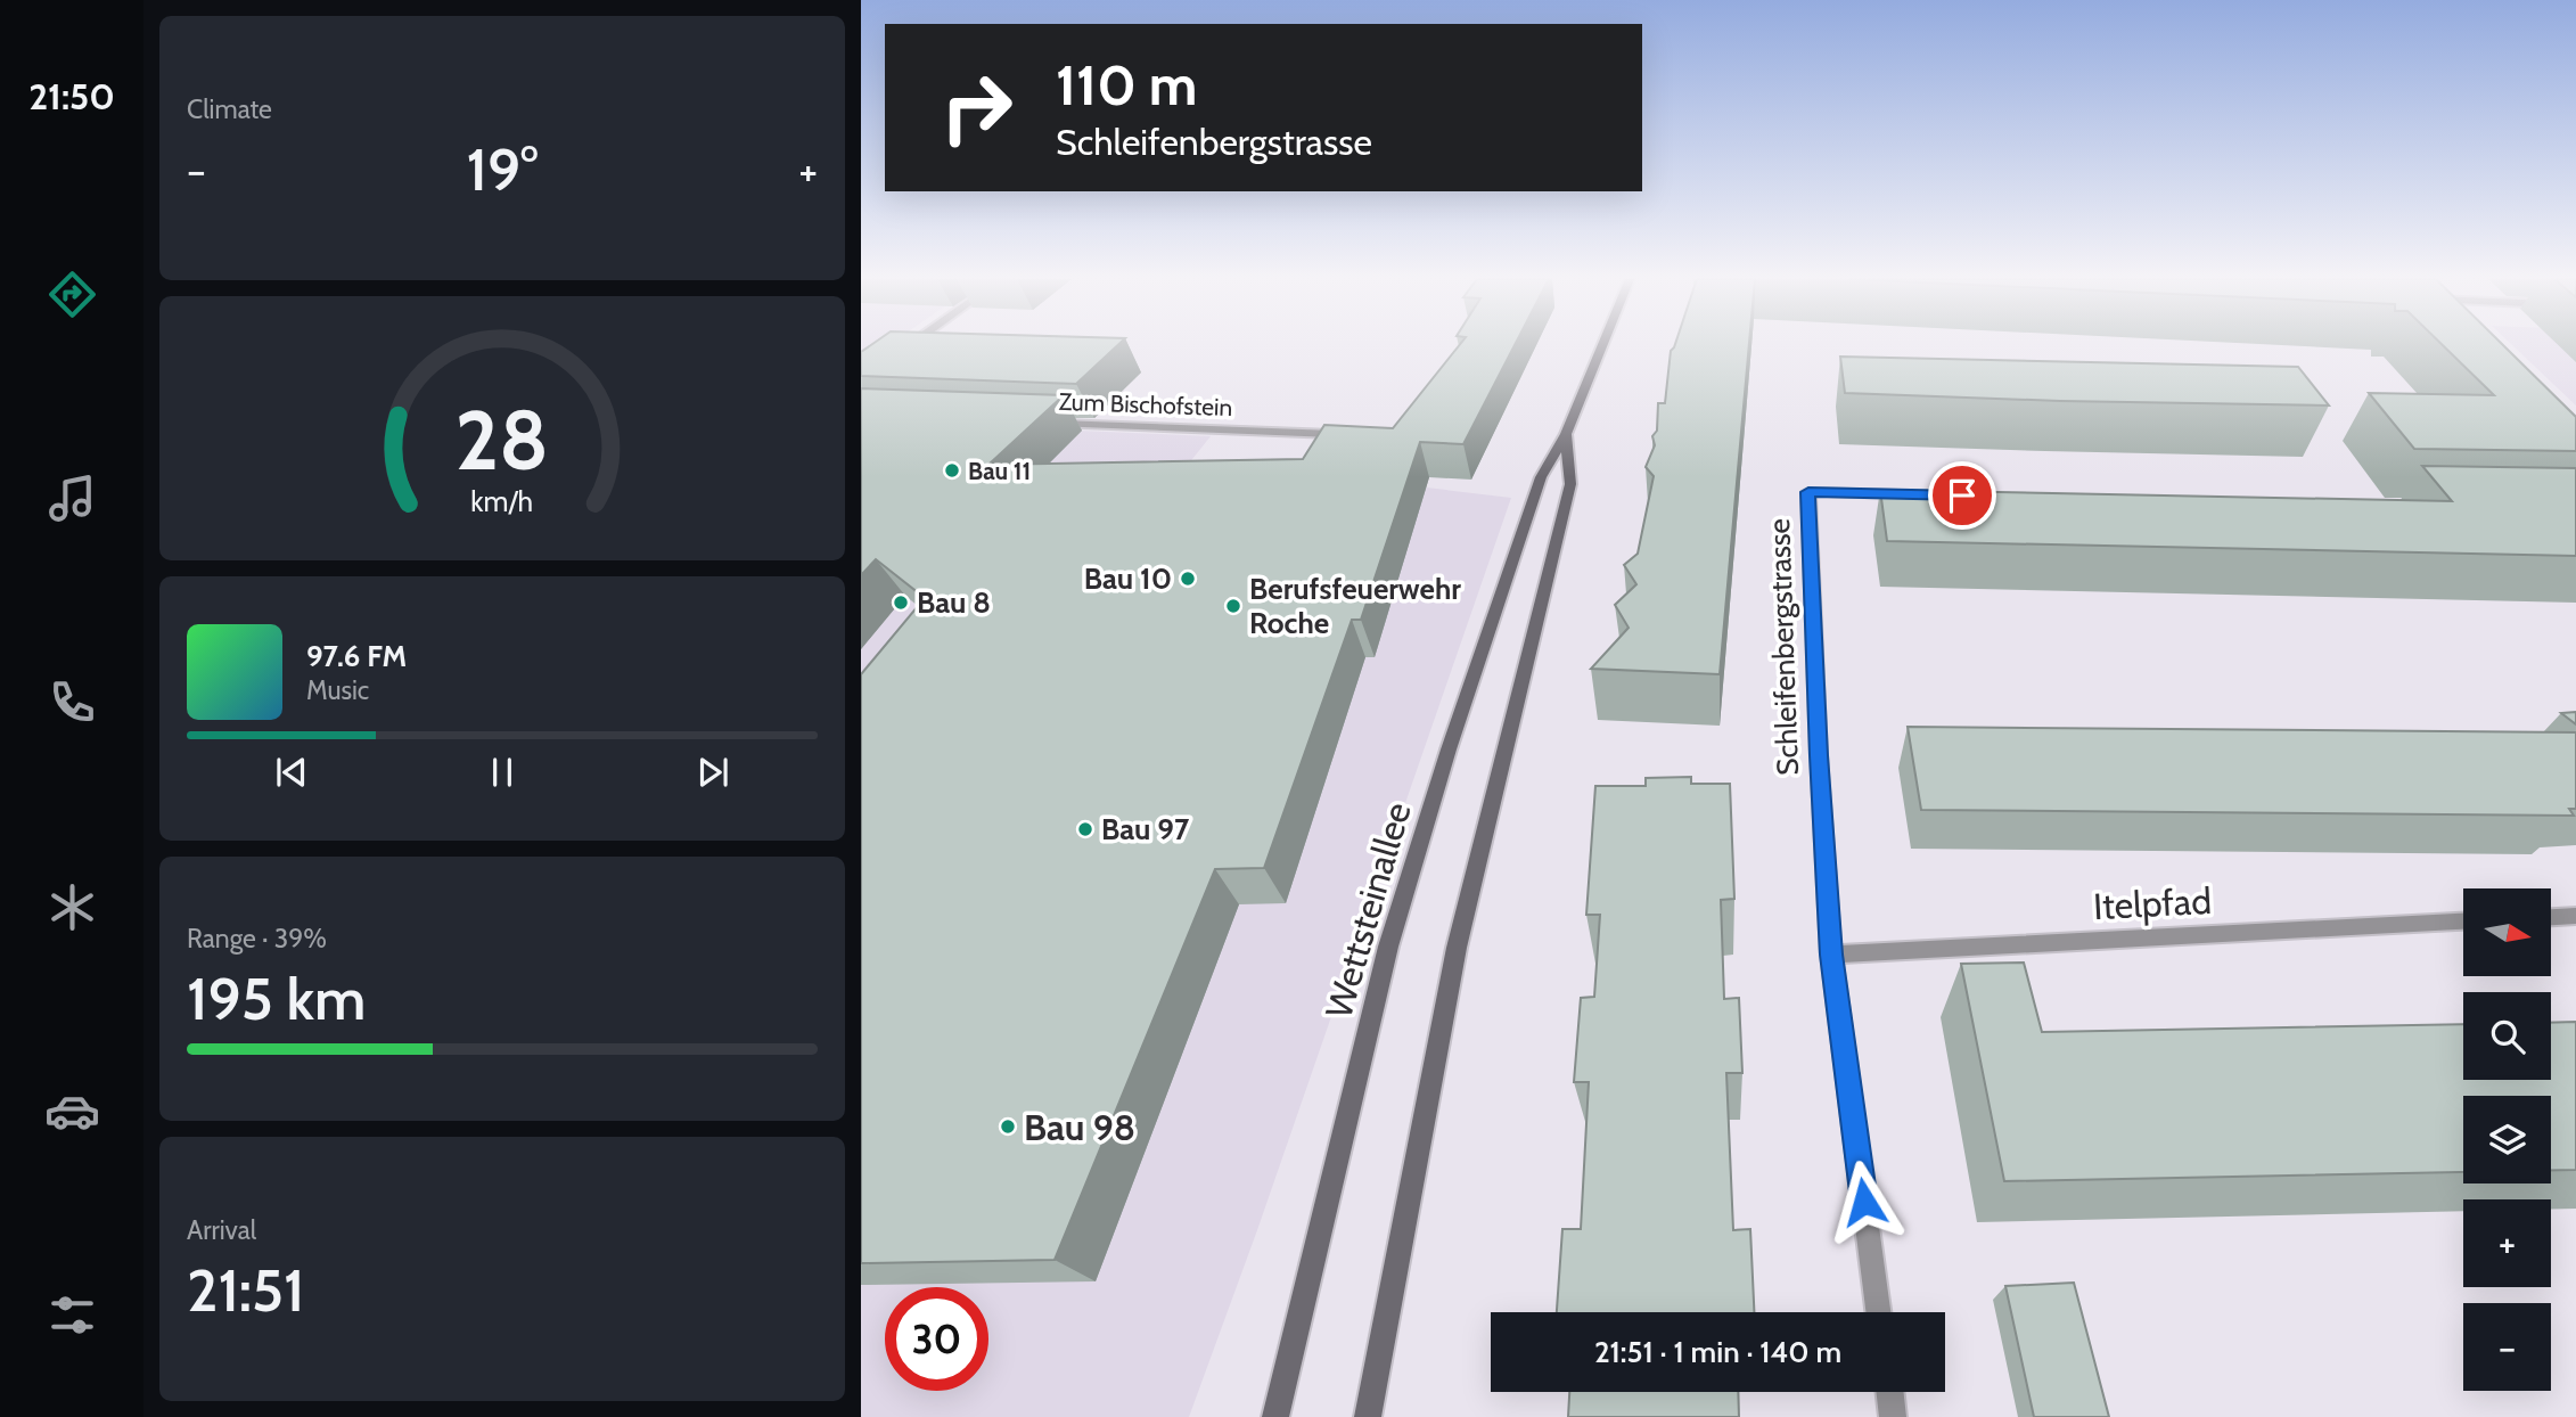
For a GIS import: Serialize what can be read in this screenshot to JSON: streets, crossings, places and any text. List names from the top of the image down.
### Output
{
  "streets": {
    "main road": ["Wettsteinallee"],
    "street": ["Zum Bischofstein", "Schleifenbergstrasse", "Itelpfad"]
  },
  "crossings": [
    ["Schleifenbergstrasse", "Itelpfad"]
  ],
  "places": [
    "Bau 11",
    "Bau 10",
    "Bau 8",
    "Berufsfeuerwehr Roche",
    "Bau 97",
    "Bau 98"
  ],
  "north": "right",
  "page": {
    "tabs": "21:50",
    "tile": [
      "Climate",
      ["Range · 39%", "195 km"],
      ["Arrival", "21:51"]
    ],
    "turn": ["110 m", "Schleifenbergstrasse"],
    "heat": ["−", "19°", "+"],
    "song": ["97.6 FM", "Music"],
    "map_buttons": ["+", "−"],
    "limit": "30",
    "trip": "21:51 · 1 min · 140 m",
    "gauge": ["28", "km/h"]
  }
}
